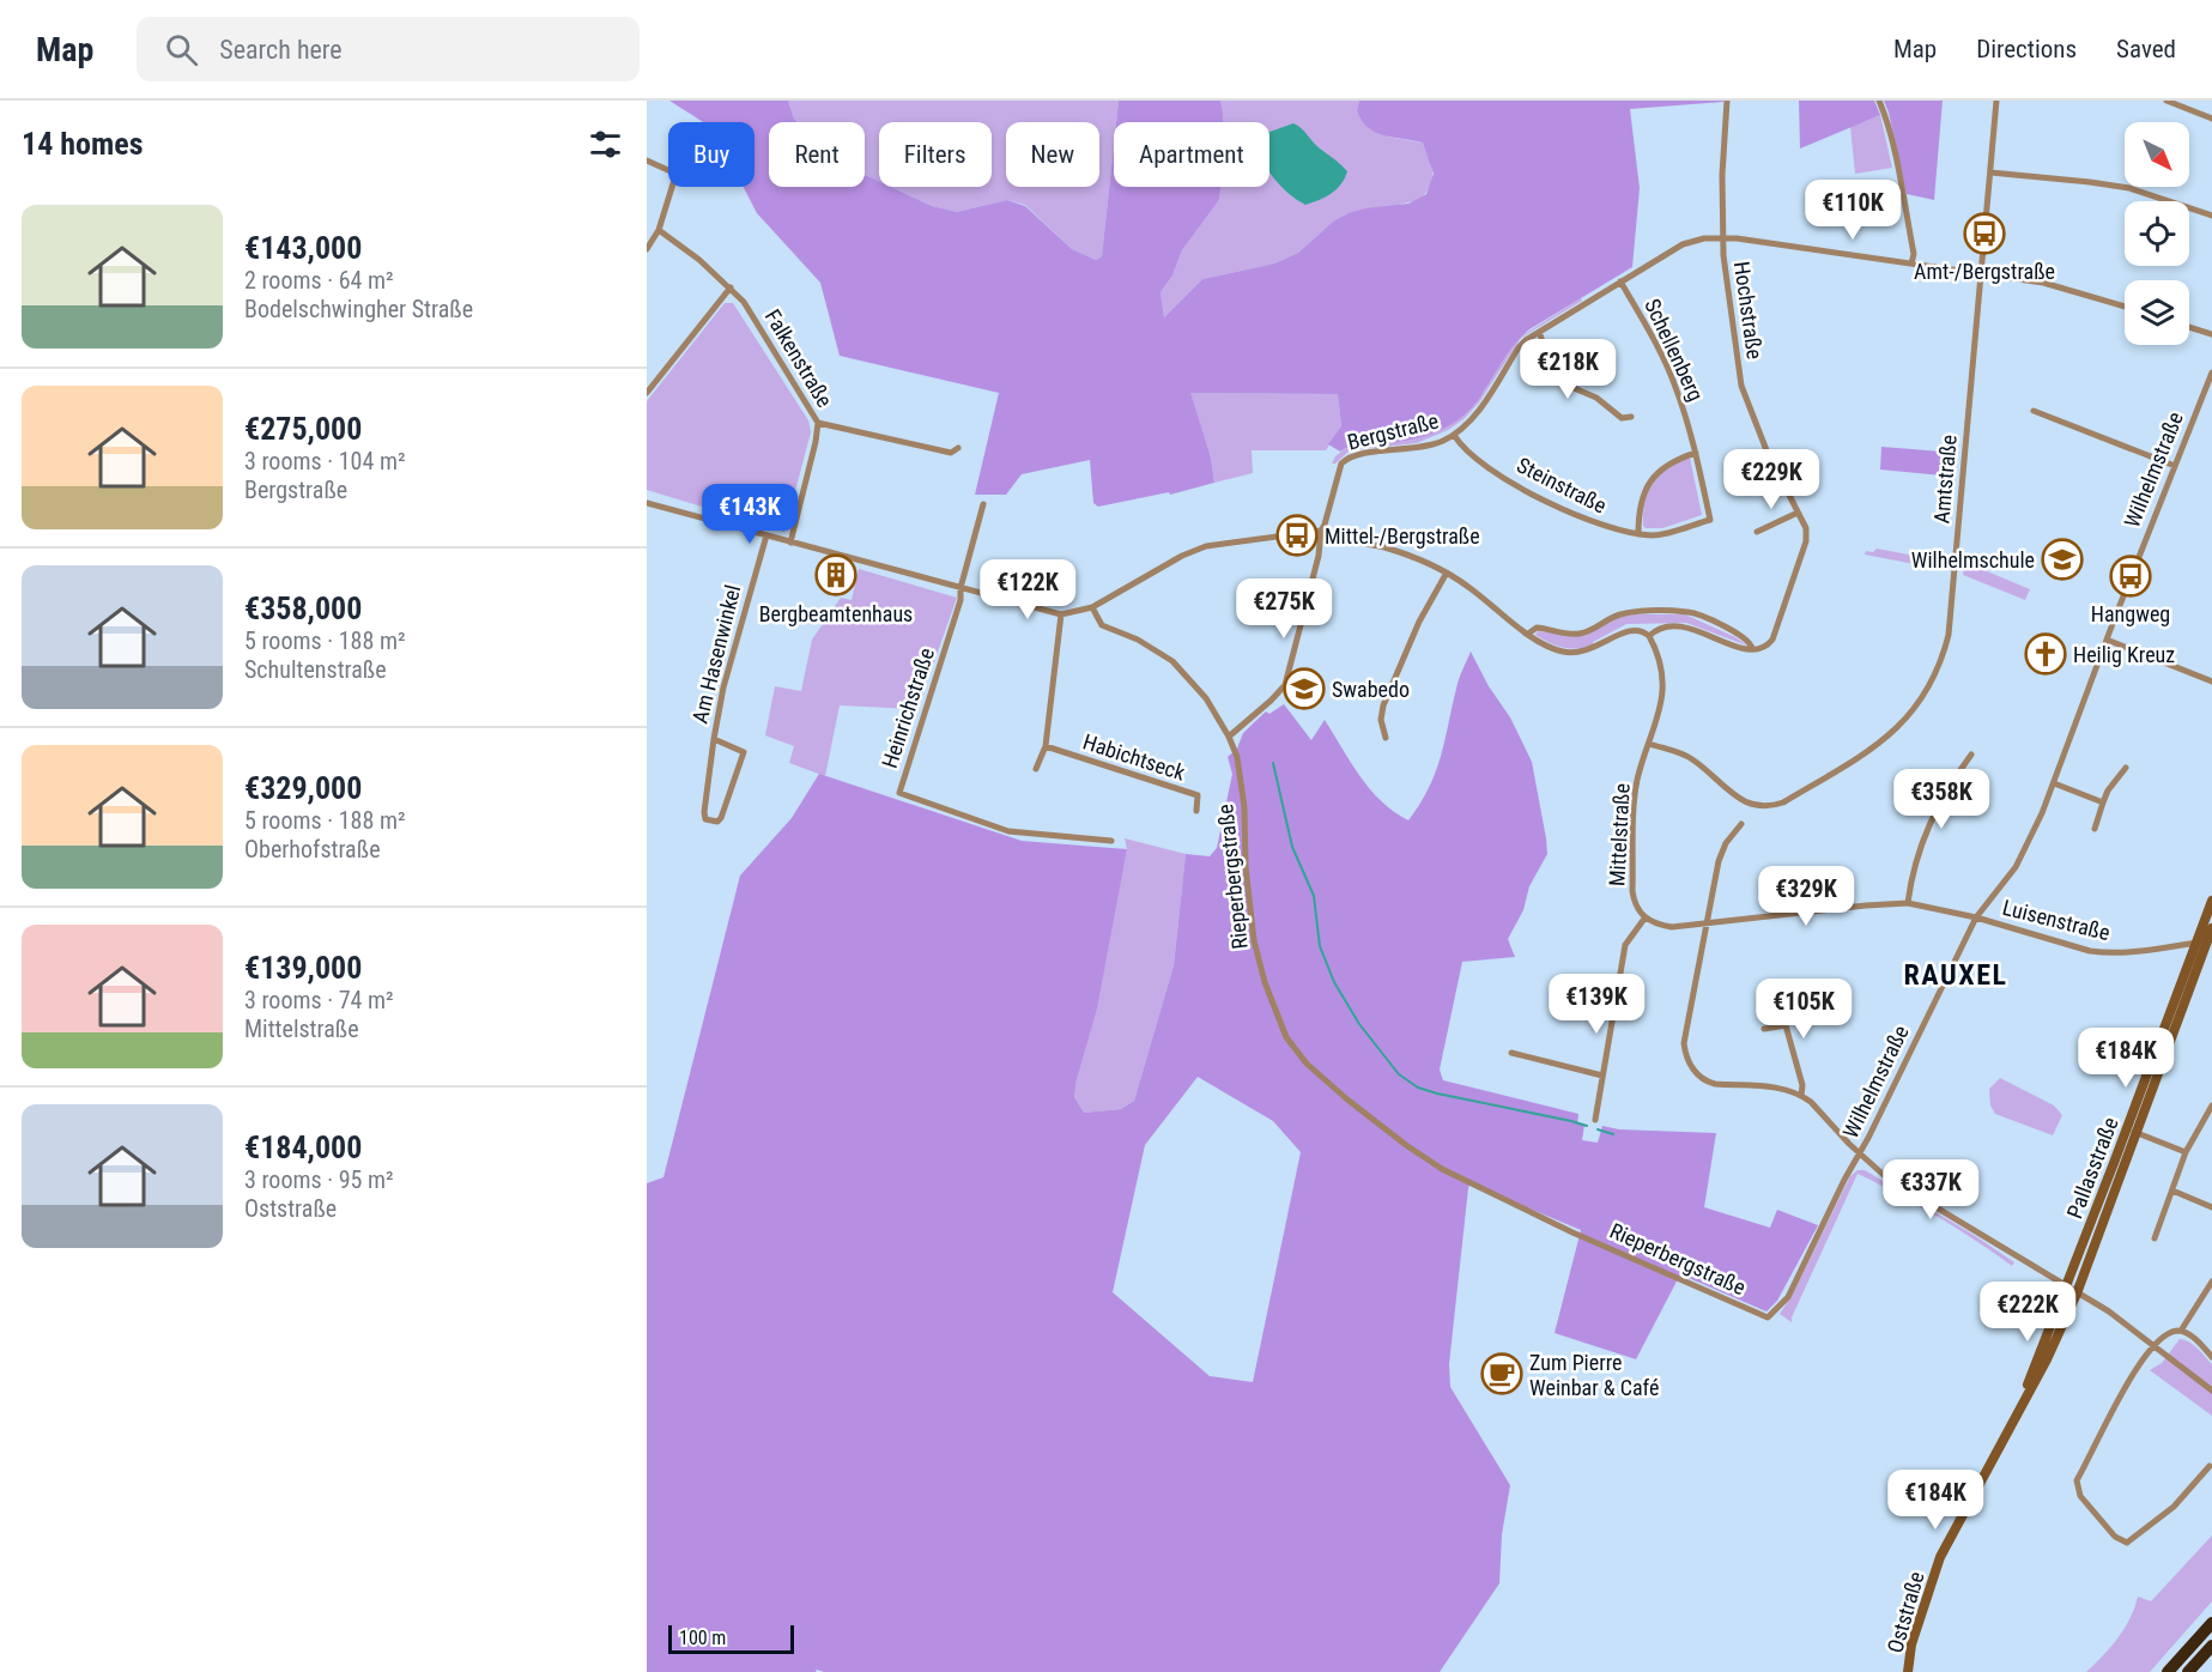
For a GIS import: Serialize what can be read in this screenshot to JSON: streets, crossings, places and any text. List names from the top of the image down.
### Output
{
  "streets": {
    "main road": ["Pallasstraße", "Oststraße"],
    "street": [
      "Hochstraße",
      "Schellenberg",
      "Falkenstraße",
      "Bergstraße",
      "Wilhelmstraße",
      "Amtstraße",
      "Steinstraße",
      "Am Hasenwinkel",
      "Heinrichstraße",
      "Habichtseck",
      "Mittelstraße",
      "Rieperbergstraße",
      "Luisenstraße"
    ]
  },
  "crossings": [
    ["Hochstraße", "Bergstraße"],
    ["Schellenberg", "Bergstraße"],
    ["Schellenberg", "Steinstraße"],
    ["Bergstraße", "Amtstraße"],
    ["Bergstraße", "Steinstraße"],
    ["Bergstraße", "Rieperbergstraße"],
    ["Wilhelmstraße", "Rieperbergstraße"],
    ["Wilhelmstraße", "Luisenstraße"],
    ["Amtstraße", "Mittelstraße"],
    ["Mittelstraße", "Luisenstraße"],
    ["Luisenstraße", "Pallasstraße"],
    ["Pallasstraße", "Oststraße"]
  ],
  "districts": ["RAUXEL"],
  "places": {
    "bus stop": ["Amt-/Bergstraße", "Mittel-/Bergstraße", "Hangweg"],
    "school or university": ["Wilhelmschule", "Swabedo"],
    "building": ["Bergbeamtenhaus"],
    "church": ["Heilig Kreuz"],
    "cafe": ["Zum Pierre Weinbar & Café"]
  },
  "scale_bar": "100 m",
  "north": "bottom right",
  "page": {
    "header": "Map",
    "search": "Search here",
    "nav": ["Map", "Directions", "Saved"],
    "heading": "14 homes",
    "chip": [
      "Buy",
      "Rent",
      "Filters",
      "New",
      "Apartment"
    ],
    "price": [
      "€110K",
      "€218K",
      "€229K",
      "€143K",
      "€122K",
      "€275K",
      "€358K",
      "€329K",
      "€139K",
      "€105K",
      "€184K",
      "€337K",
      "€222K",
      "€184K"
    ],
    "list": [
      {
        "name": "€143,000",
        "note": "2 rooms · 64 m² · Bodelschwingher Straße"
      },
      {
        "name": "€275,000",
        "note": "3 rooms · 104 m² · Bergstraße"
      },
      {
        "name": "€358,000",
        "note": "5 rooms · 188 m² · Schultenstraße"
      },
      {
        "name": "€329,000",
        "note": "5 rooms · 188 m² · Oberhofstraße"
      },
      {
        "name": "€139,000",
        "note": "3 rooms · 74 m² · Mittelstraße"
      },
      {
        "name": "€184,000",
        "note": "3 rooms · 95 m² · Oststraße"
      }
    ],
    "scale": "100 m"
  }
}
